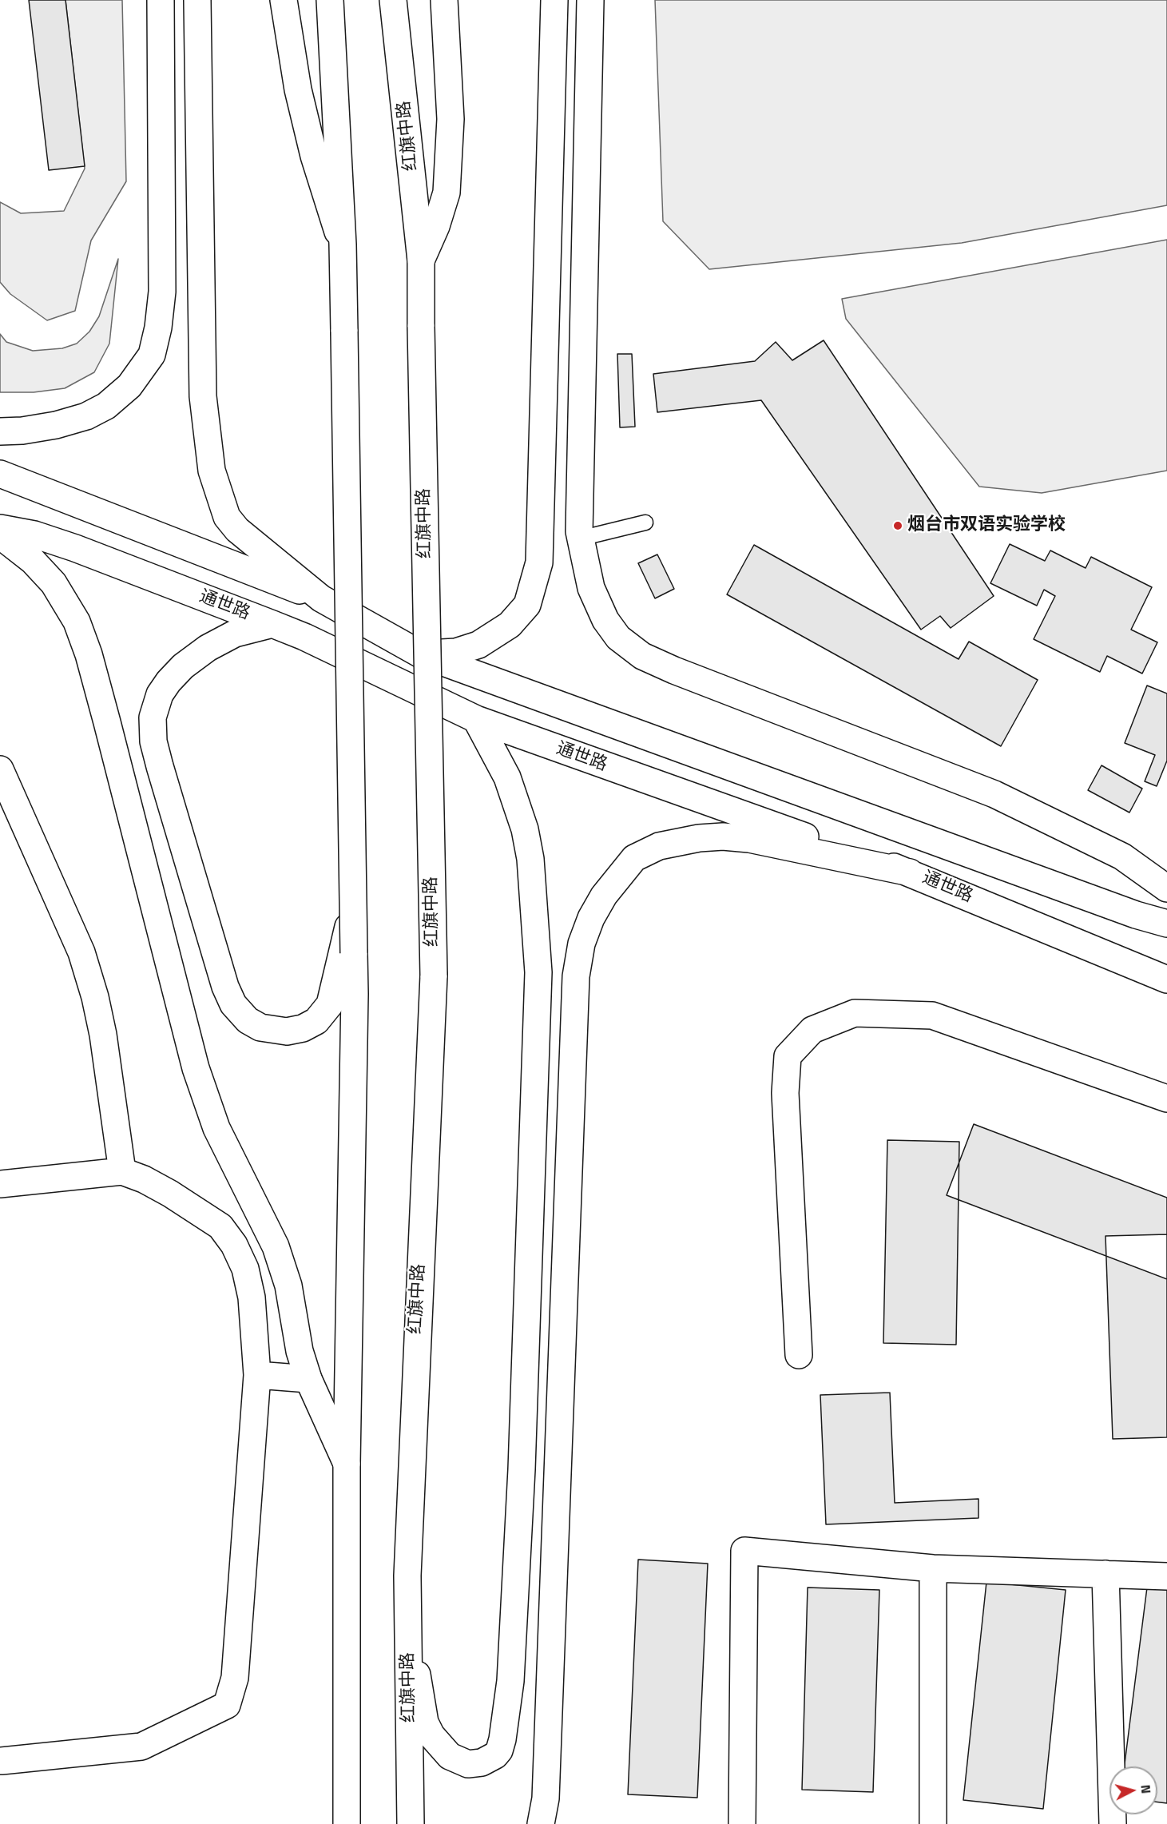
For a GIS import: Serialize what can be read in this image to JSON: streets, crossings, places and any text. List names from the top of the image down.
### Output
{
  "streets": {
    "main road": ["红旗中路", "通世路"]
  },
  "places": ["烟台市双语实验学校"],
  "north": "right"
}
